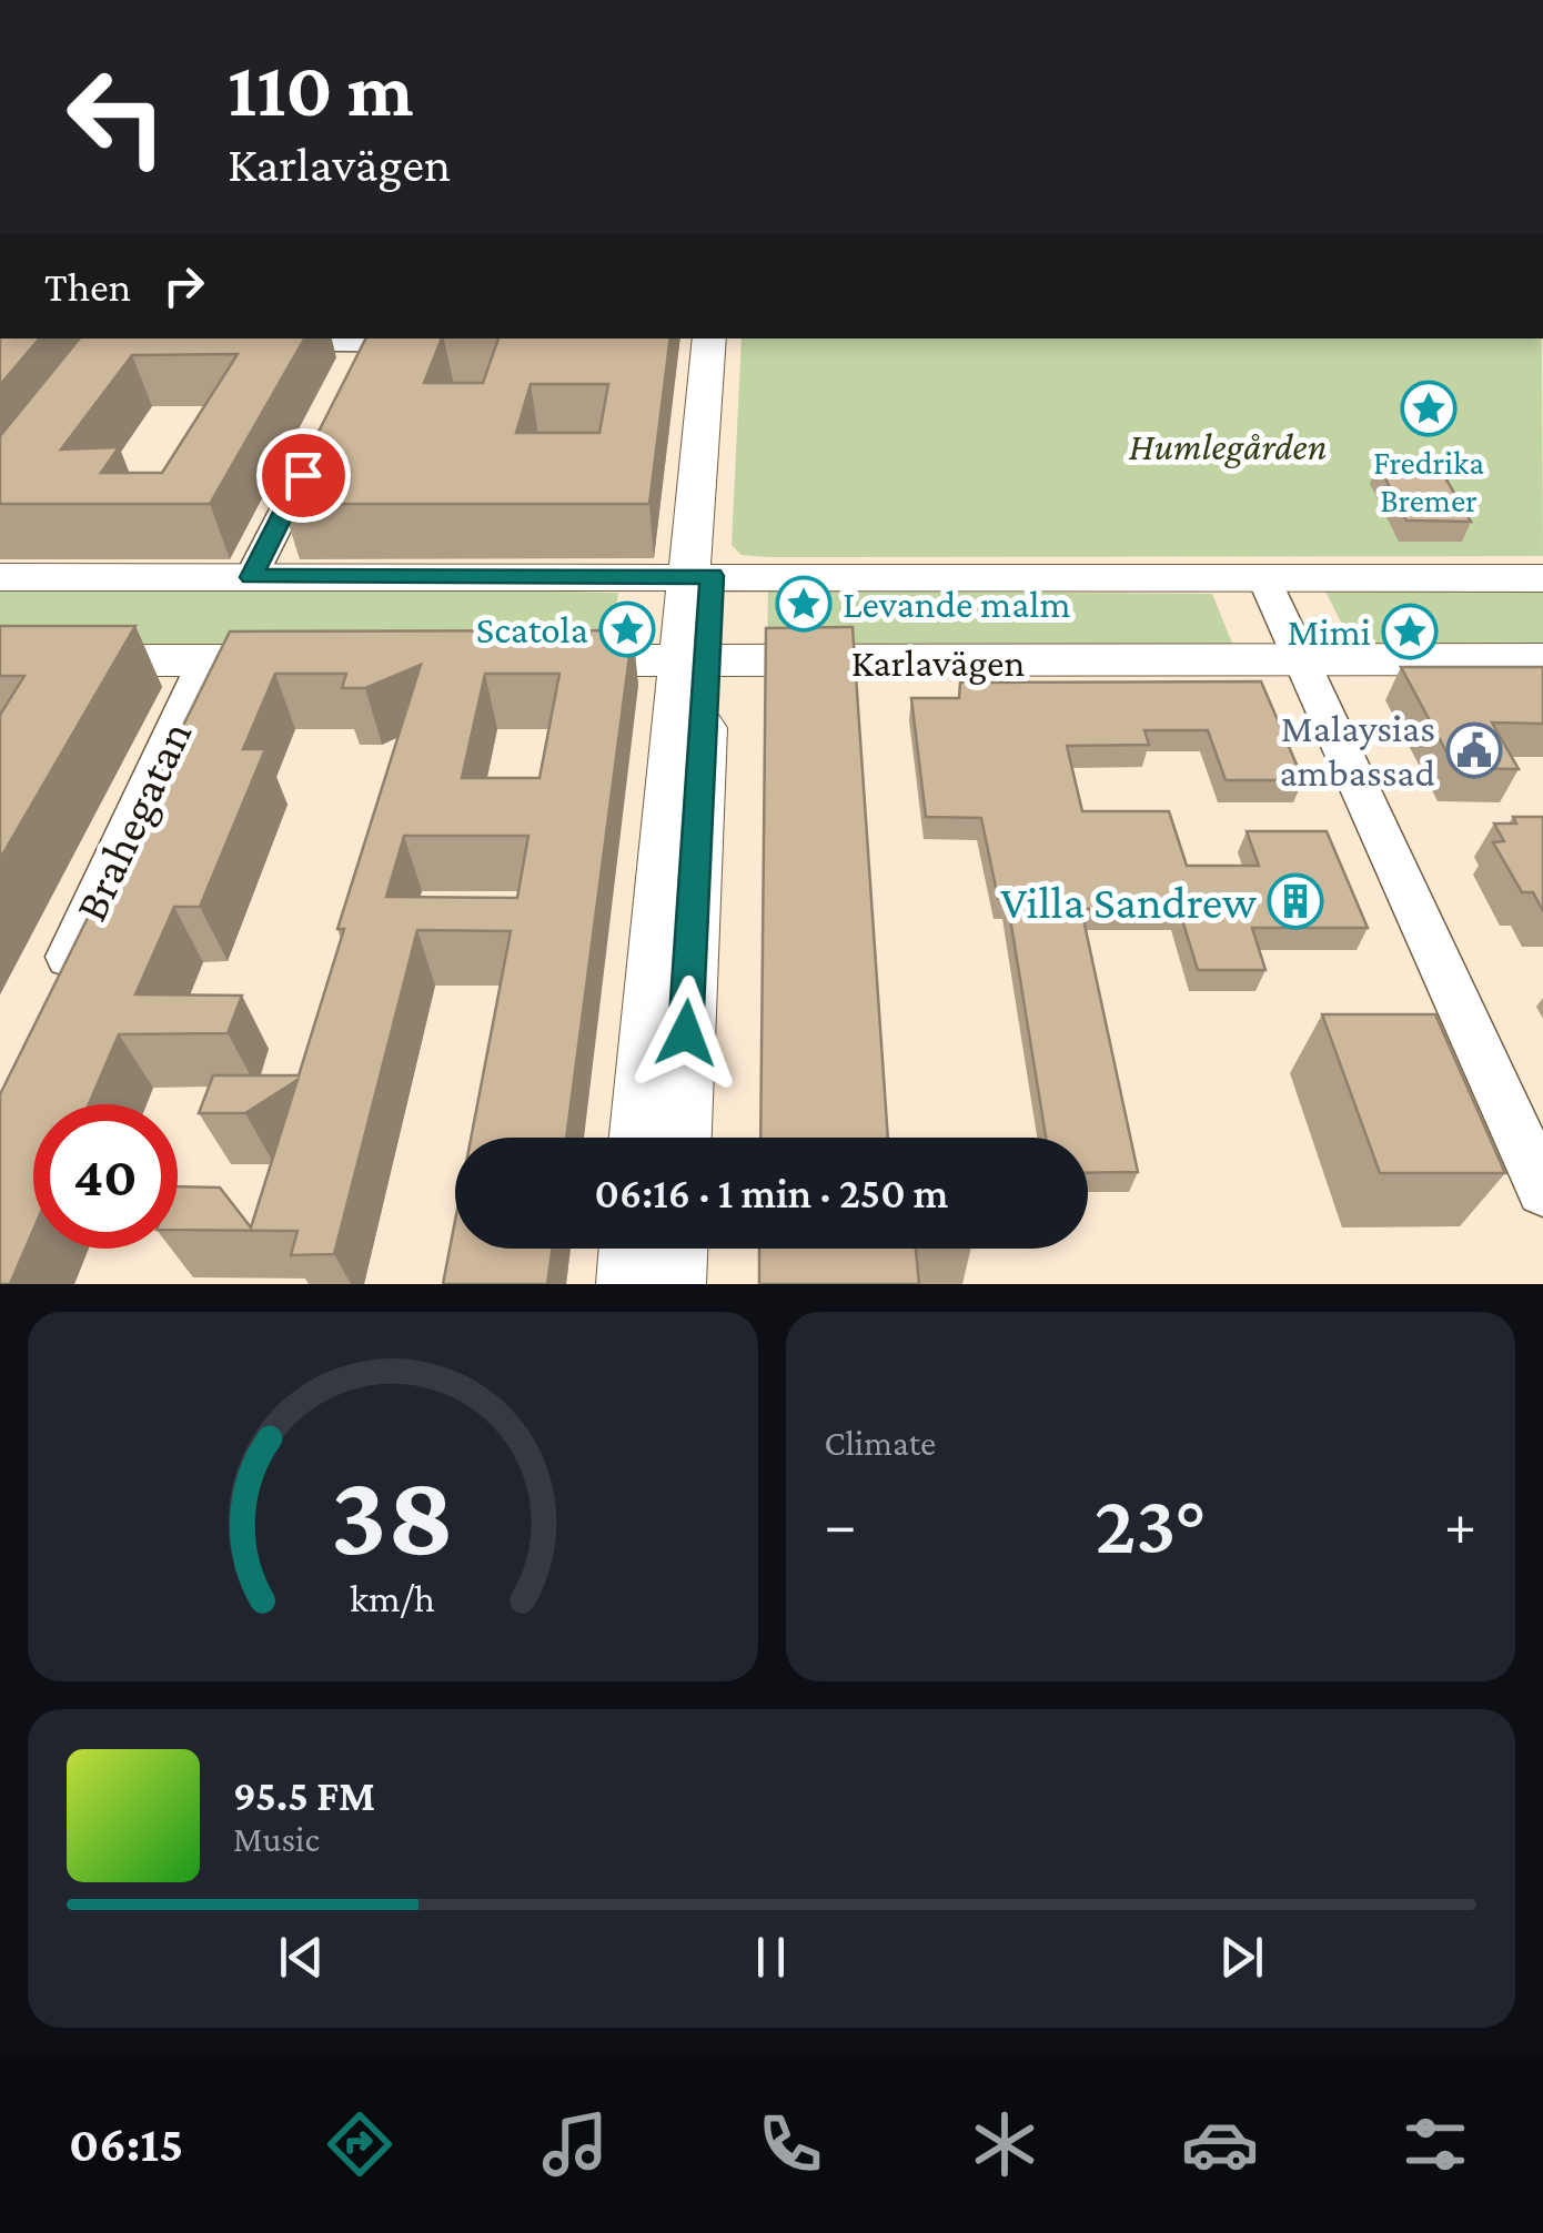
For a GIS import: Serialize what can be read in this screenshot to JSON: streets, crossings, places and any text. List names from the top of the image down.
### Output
{
  "streets": {
    "street": ["Karlavägen", "Brahegatan"]
  },
  "parks": ["Humlegården"],
  "places": {
    "place": [
      "Fredrika Bremer",
      "Levande malm",
      "Scatola",
      "Mimi"
    ],
    "public building": ["Malaysias ambassad"],
    "building": ["Villa Sandrew"]
  },
  "page": {
    "turn": ["110 m", "Karlavägen"],
    "then": "Then",
    "limit": "40",
    "trip": "06:16 · 1 min · 250 m",
    "tile": "Climate",
    "heat": ["−", "23°", "+"],
    "song": ["95.5 FM", "Music"],
    "tabs": "06:15",
    "gauge": ["38", "km/h"]
  }
}
